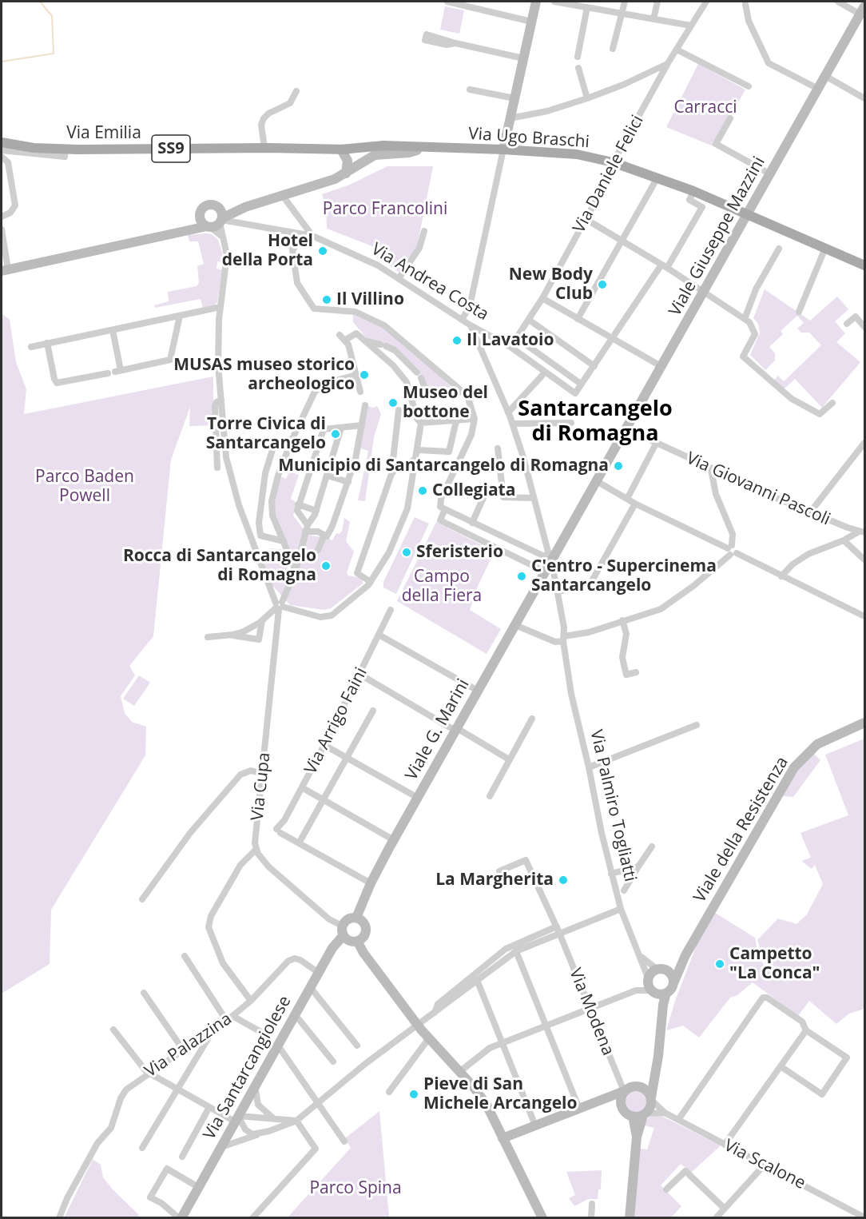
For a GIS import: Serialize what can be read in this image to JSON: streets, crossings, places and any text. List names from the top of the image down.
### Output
{
  "streets": {
    "main road": ["Via Emilia", "Via Ugo Braschi", "SS9"],
    "street": [
      "Via Daniele Felici",
      "Viale Giuseppe Mazzini",
      "Via Andrea Costa",
      "Via Giovanni Pascoli",
      "Via Arrigo Faini",
      "Viale G. Marini",
      "Via Cupa",
      "Via Palmiro Togliatti",
      "Viale della Resistenza",
      "Via Modena",
      "Via Palazzina",
      "Via Santarcangiolese",
      "Via Scalone"
    ]
  },
  "crossings": [
    ["Via Emilia", "Via Ugo Braschi"],
    ["Via Ugo Braschi", "Via Daniele Felici"],
    ["Via Ugo Braschi", "Viale Giuseppe Mazzini"],
    ["Via Daniele Felici", "Via Andrea Costa"],
    ["Viale Giuseppe Mazzini", "Via Giovanni Pascoli"],
    ["Viale Giuseppe Mazzini", "Viale G. Marini"],
    ["Viale Giuseppe Mazzini", "Via Palmiro Togliatti"],
    ["Via Andrea Costa", "Via Palmiro Togliatti"],
    ["Viale G. Marini", "Via Palmiro Togliatti"],
    ["Viale G. Marini", "Via Santarcangiolese"],
    ["Via Palmiro Togliatti", "Viale della Resistenza"],
    ["Via Palmiro Togliatti", "Via Modena"],
    ["Via Palmiro Togliatti", "Via Scalone"],
    ["Via Modena", "Via Scalone"],
    ["Via Palazzina", "Via Santarcangiolese"]
  ],
  "districts": ["Santarcangelo di Romagna"],
  "parks": [
    "Carracci",
    "Parco Francolini",
    "Parco Baden Powell",
    "Campo della Fiera",
    "Parco Spina"
  ],
  "places": [
    "Hotel della Porta",
    "New Body Club",
    "Il Villino",
    "Il Lavatoio",
    "MUSAS museo storico archeologico",
    "Museo del bottone",
    "Torre Civica di Santarcangelo",
    "Municipio di Santarcangelo di Romagna",
    "Collegiata",
    "Sferisterio",
    "Rocca di Santarcangelo di Romagna",
    "C'entro - Supercinema Santarcangelo",
    "La Margherita",
    "Campetto \"La Conca\"",
    "Pieve di San Michele Arcangelo"
  ]
}
